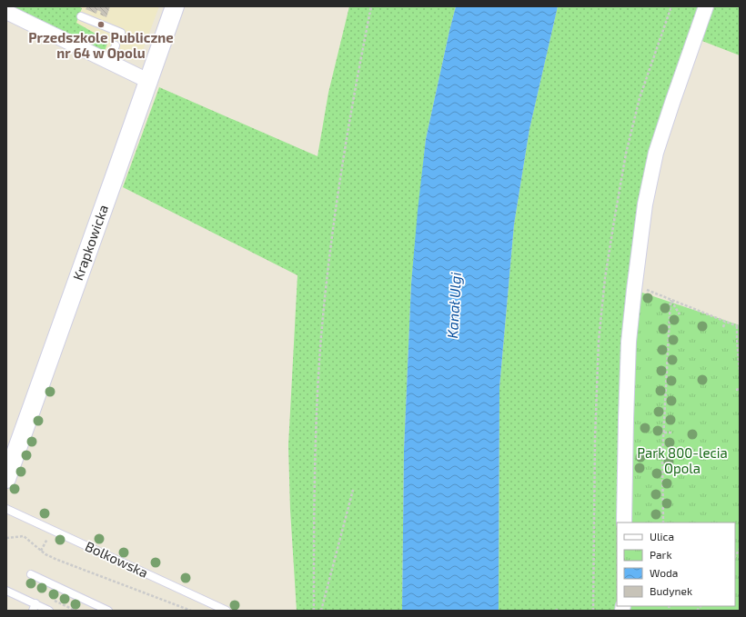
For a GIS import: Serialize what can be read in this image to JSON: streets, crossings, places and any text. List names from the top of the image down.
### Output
{
  "streets": {
    "street": ["Krapkowicka"],
    "lane": ["Bolkowska"]
  },
  "water": ["Kanał Ulgi"],
  "parks": ["Park 800-lecia Opola"],
  "places": ["Przedszkole Publiczne nr 64 w Opolu"],
  "legend": [
    "Ulica",
    "Park",
    "Woda",
    "Budynek"
  ]
}
